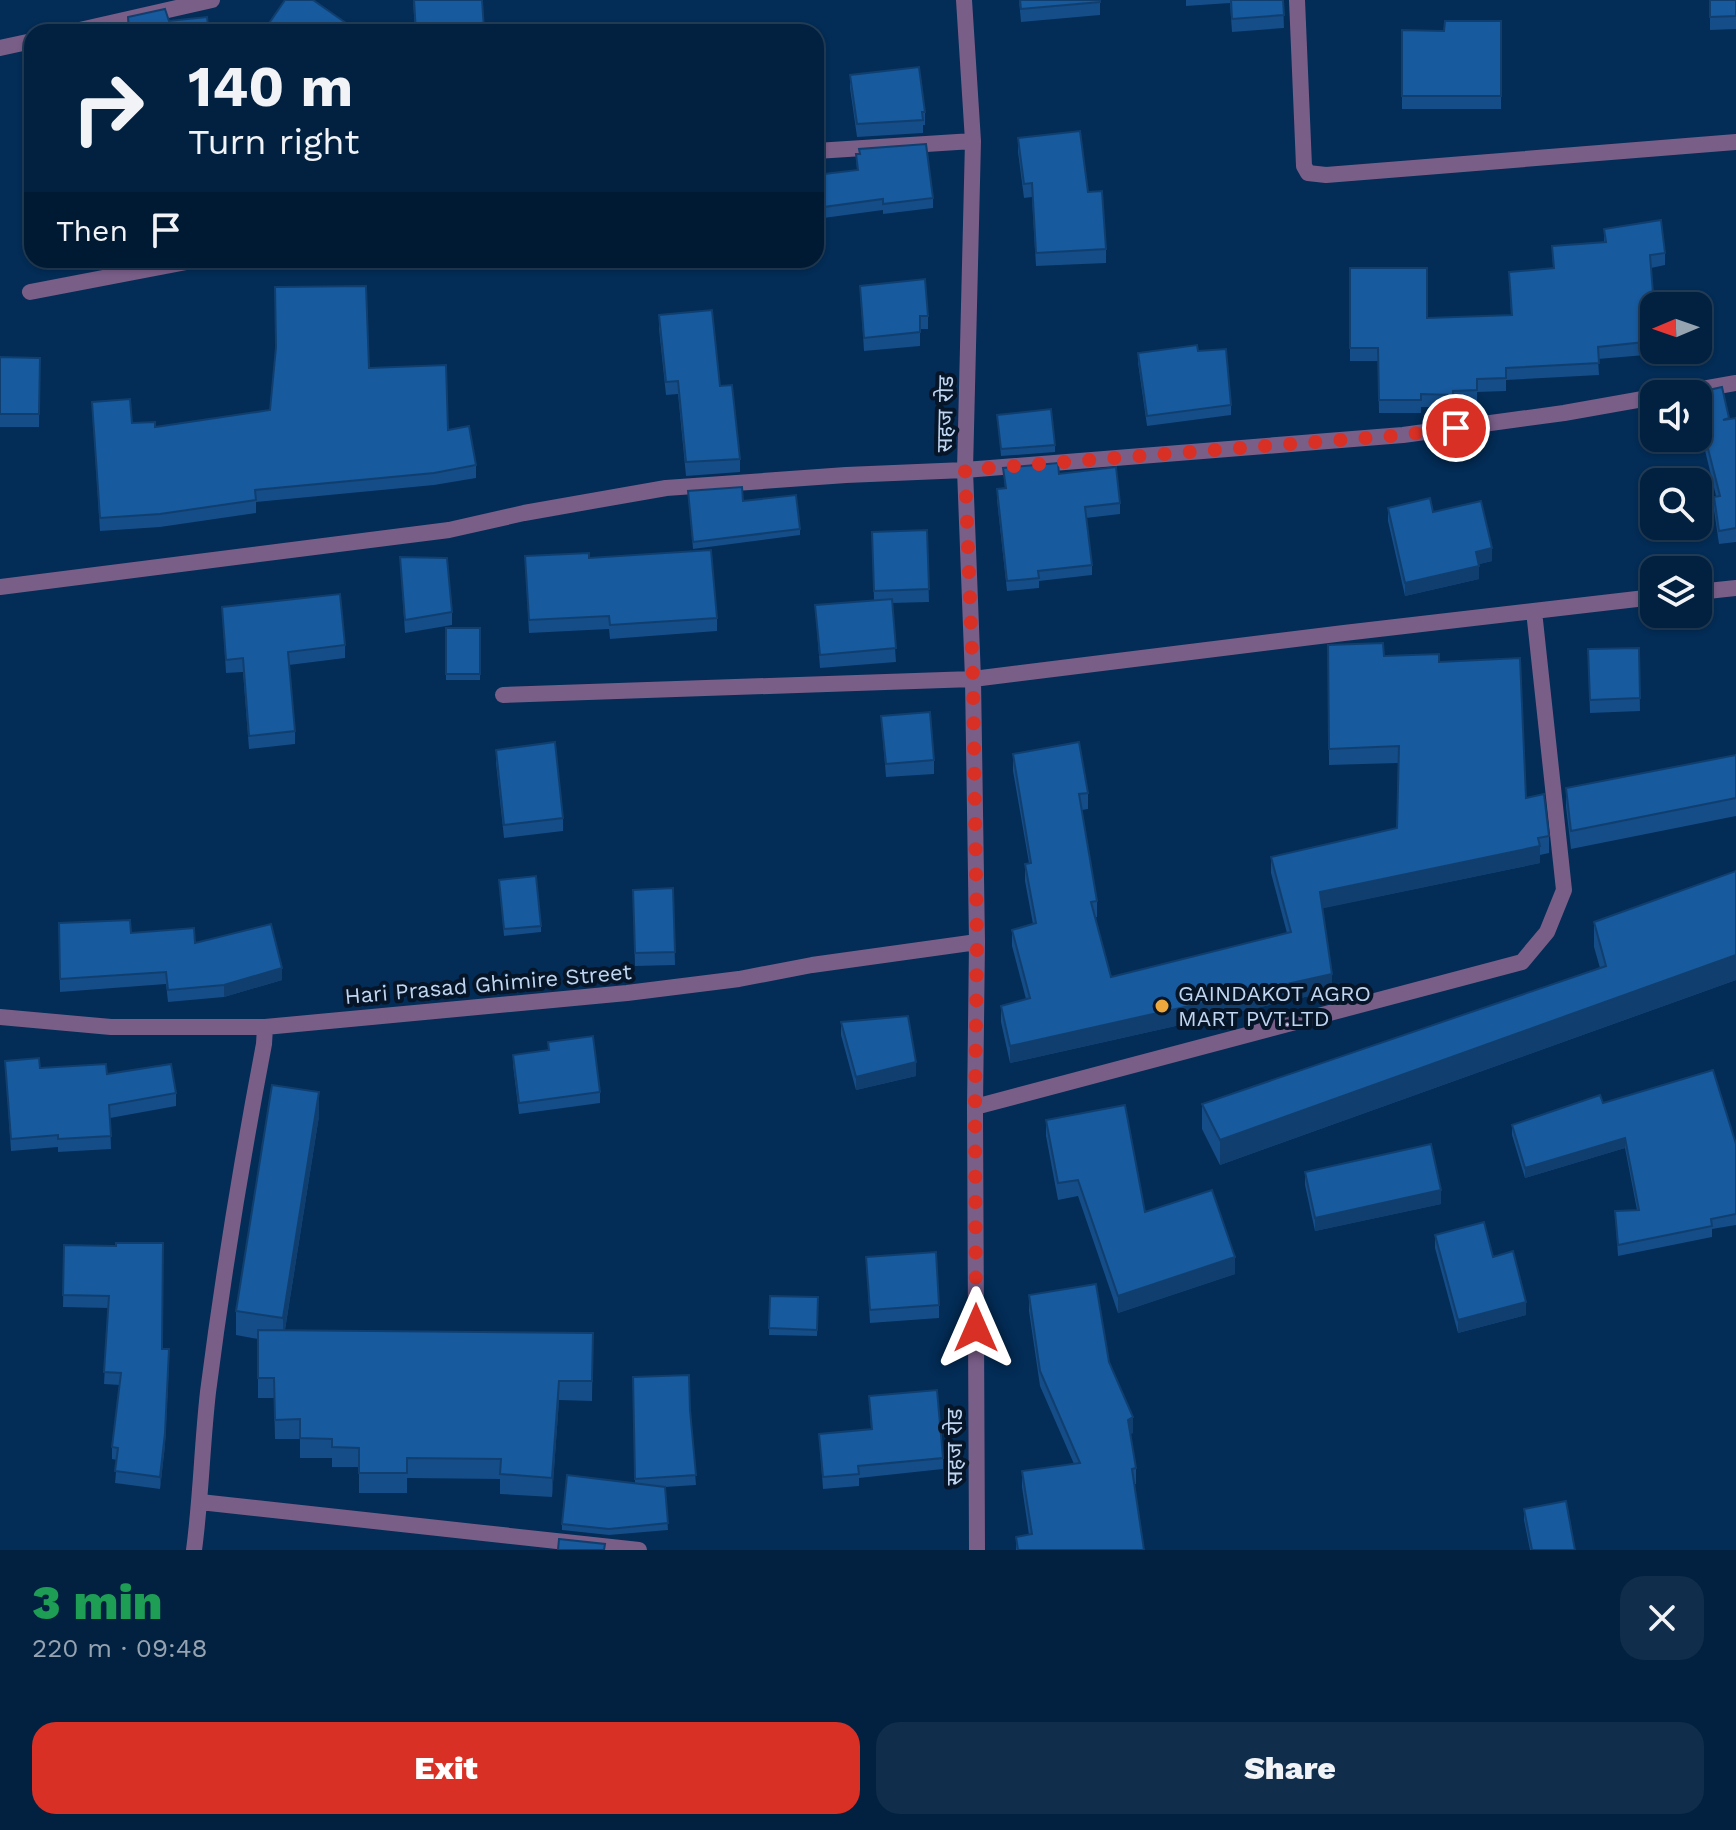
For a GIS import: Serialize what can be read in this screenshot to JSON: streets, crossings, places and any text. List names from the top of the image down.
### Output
{
  "streets": {
    "street": ["सहज रोड", "Hari Prasad Ghimire Street"]
  },
  "crossings": [
    ["सहज रोड", "Hari Prasad Ghimire Street"]
  ],
  "places": ["GAINDAKOT AGRO MART PVT.LTD"],
  "north": "left",
  "page": {
    "turn": ["140 m", "Turn right"],
    "then": "Then",
    "heading": ["3 min", "220 m · 09:48"],
    "buttons": ["Exit", "Share"]
  }
}
